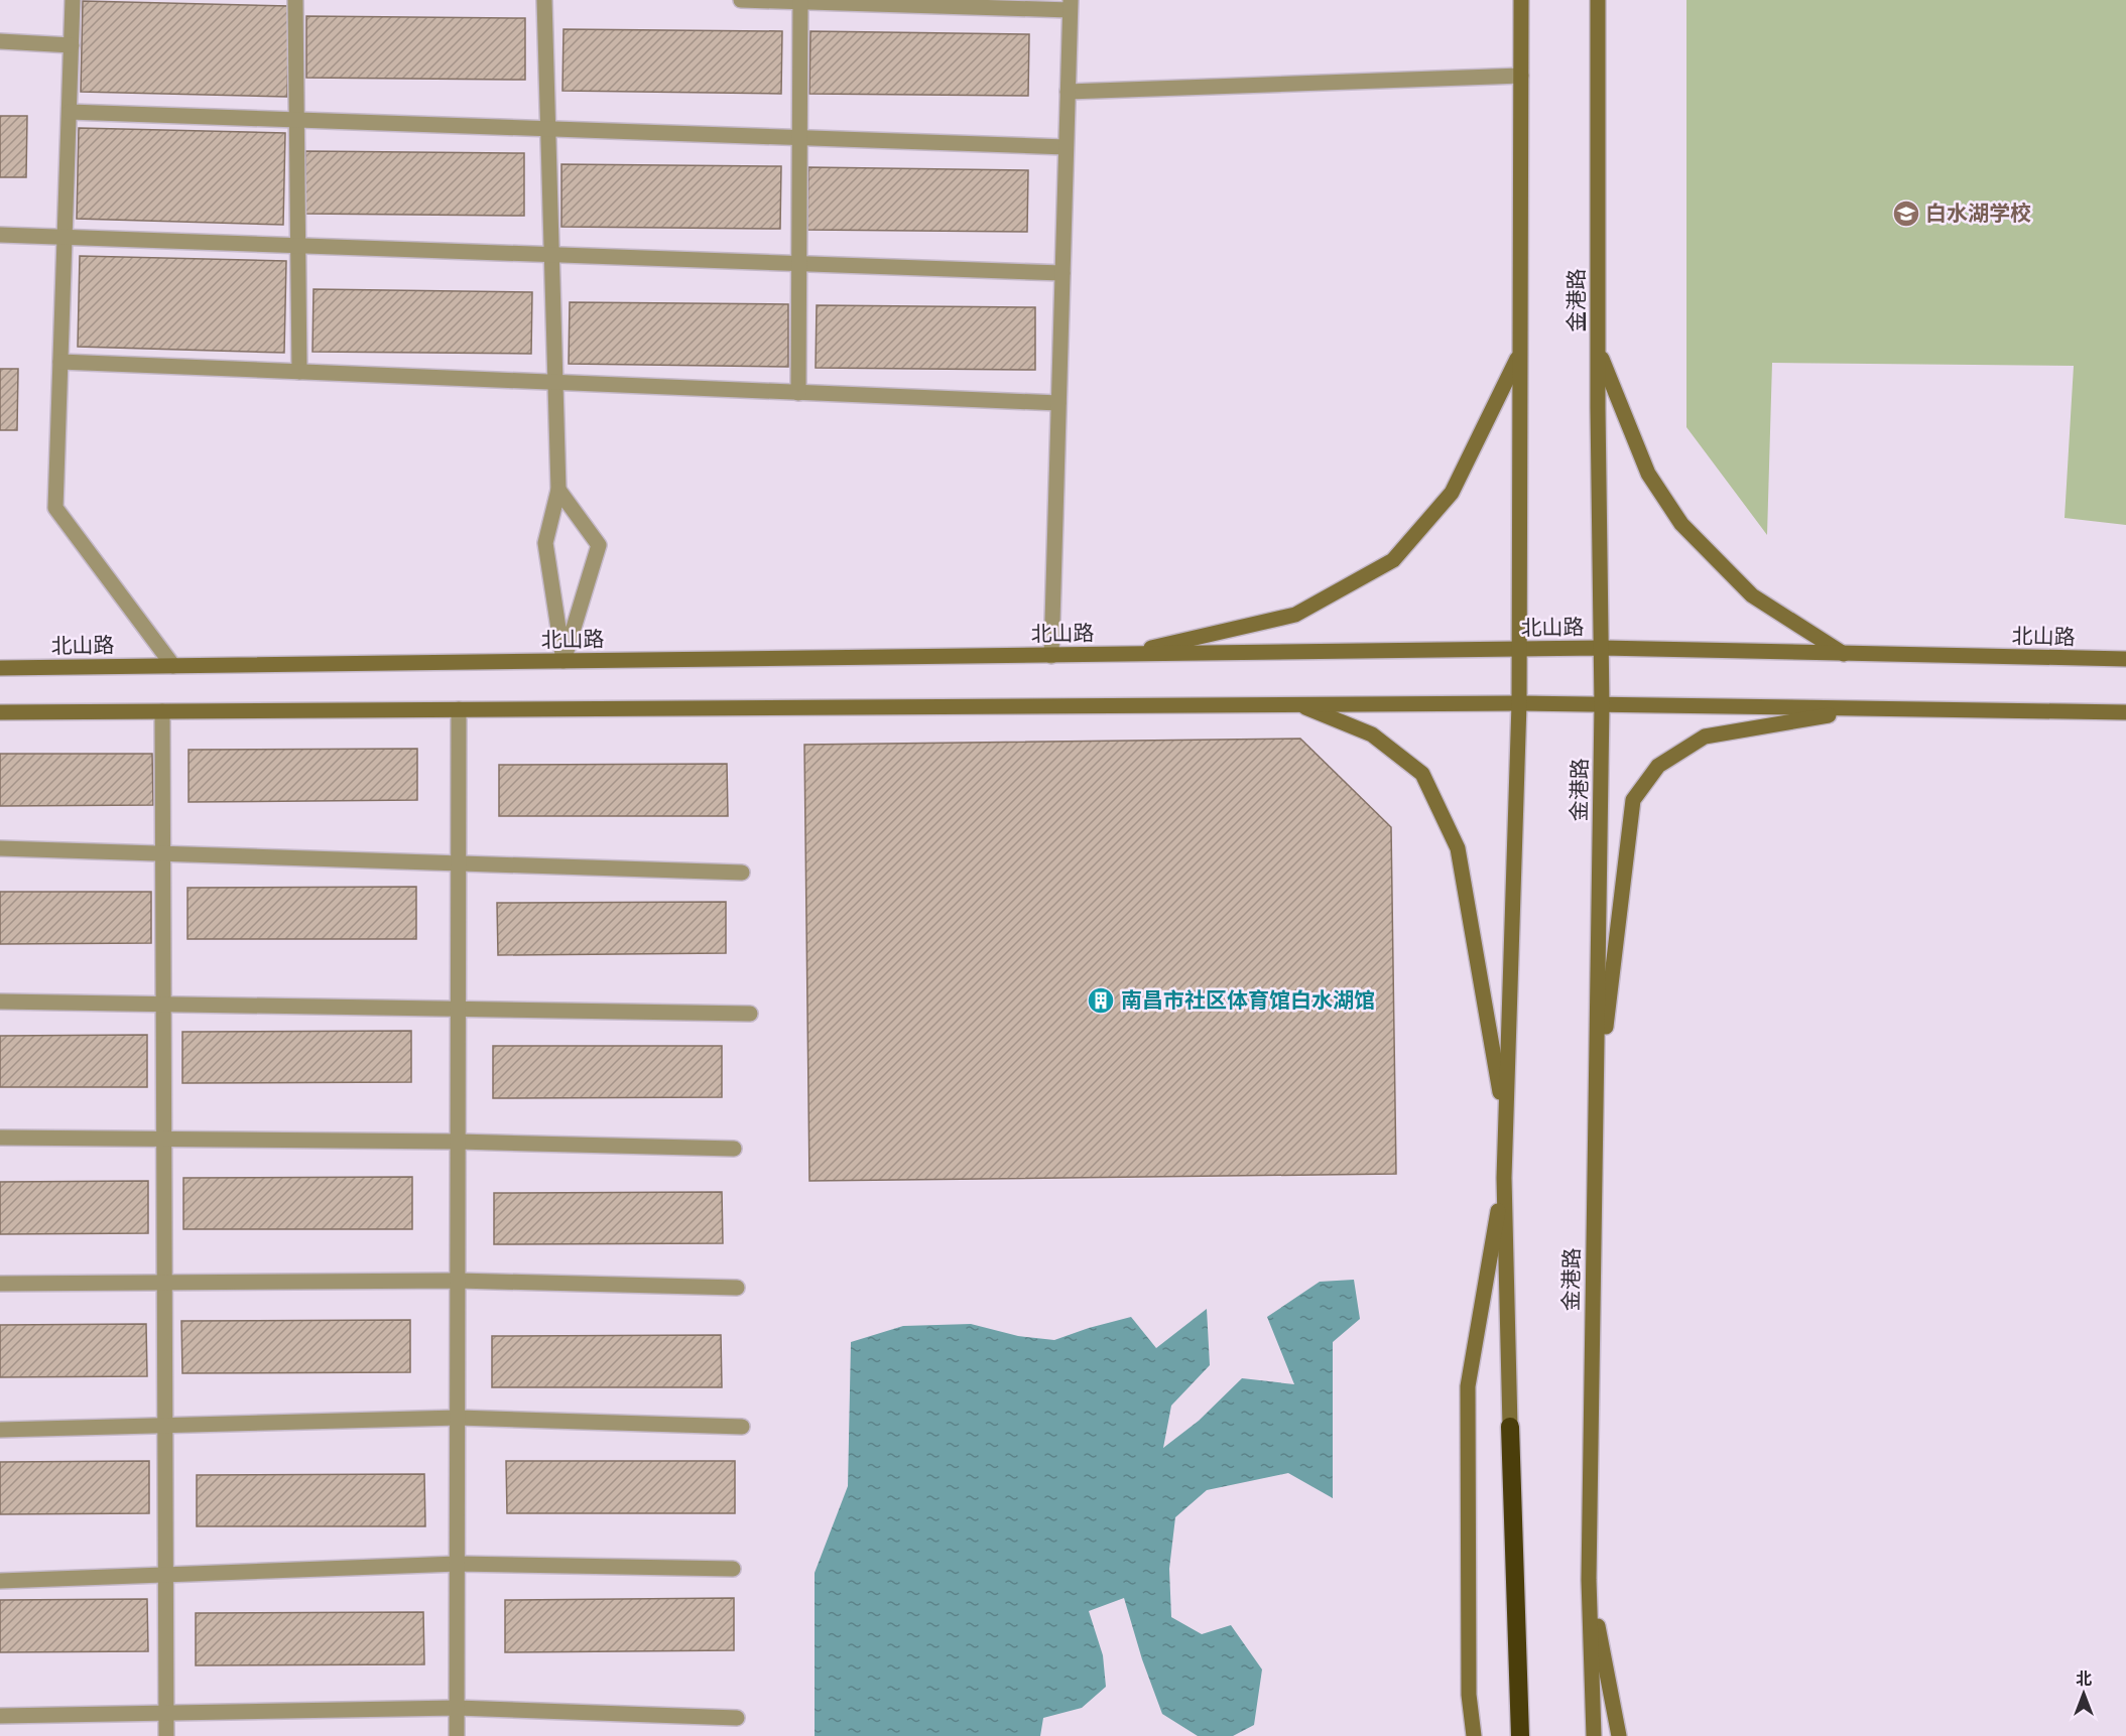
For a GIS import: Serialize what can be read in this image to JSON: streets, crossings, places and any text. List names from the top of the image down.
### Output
{
  "streets": {
    "main road": ["金港路", "北山路"]
  },
  "crossings": [
    ["金港路", "北山路"]
  ],
  "places": {
    "school or university": ["白水湖学校"],
    "building": ["南昌市社区体育馆白水湖馆"]
  },
  "north": "top"
}
